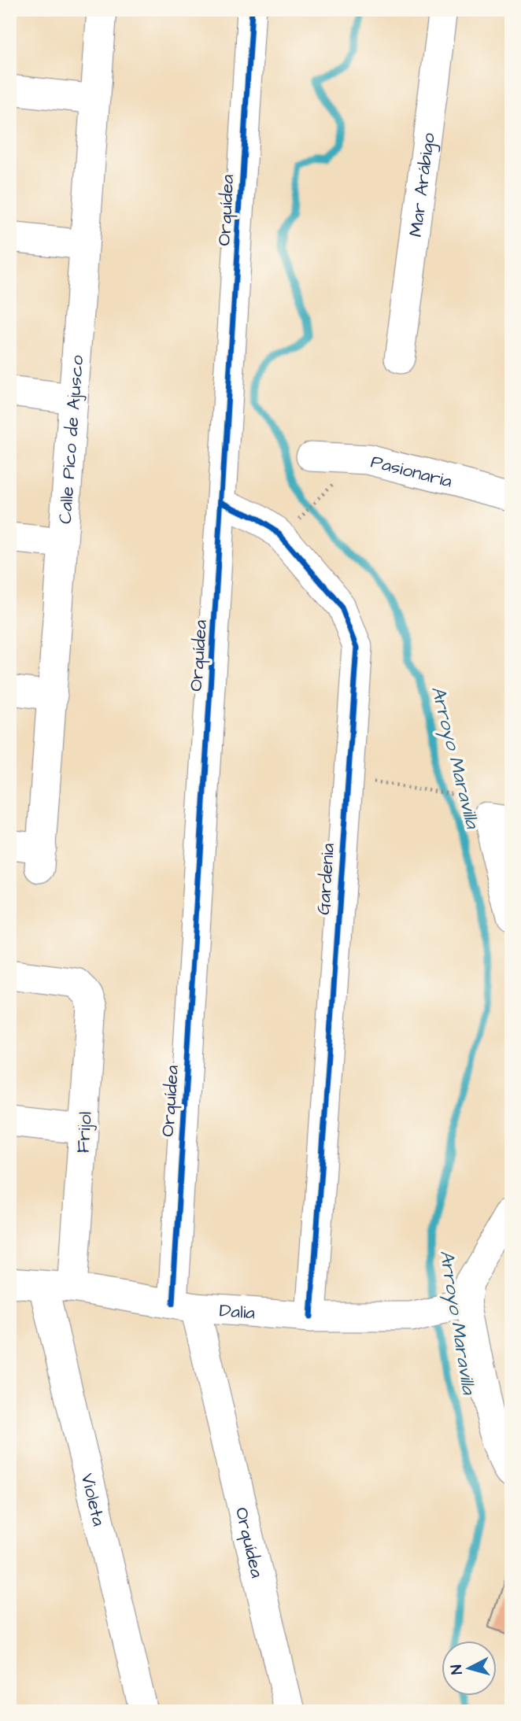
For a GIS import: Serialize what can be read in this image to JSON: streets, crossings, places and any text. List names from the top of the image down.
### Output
{
  "streets": {
    "street": [
      "Mar Arábigo",
      "Orquídea",
      "Calle Pico de Ajusco",
      "Pasionaria",
      "Gardenia",
      "Frijol",
      "Dalia",
      "Violeta"
    ]
  },
  "crossings": [
    ["Orquídea", "Gardenia"],
    ["Orquídea", "Dalia"],
    ["Gardenia", "Dalia"],
    ["Frijol", "Dalia"],
    ["Dalia", "Violeta"]
  ],
  "water": ["Arroyo Maravilla"],
  "north": "left"
}
